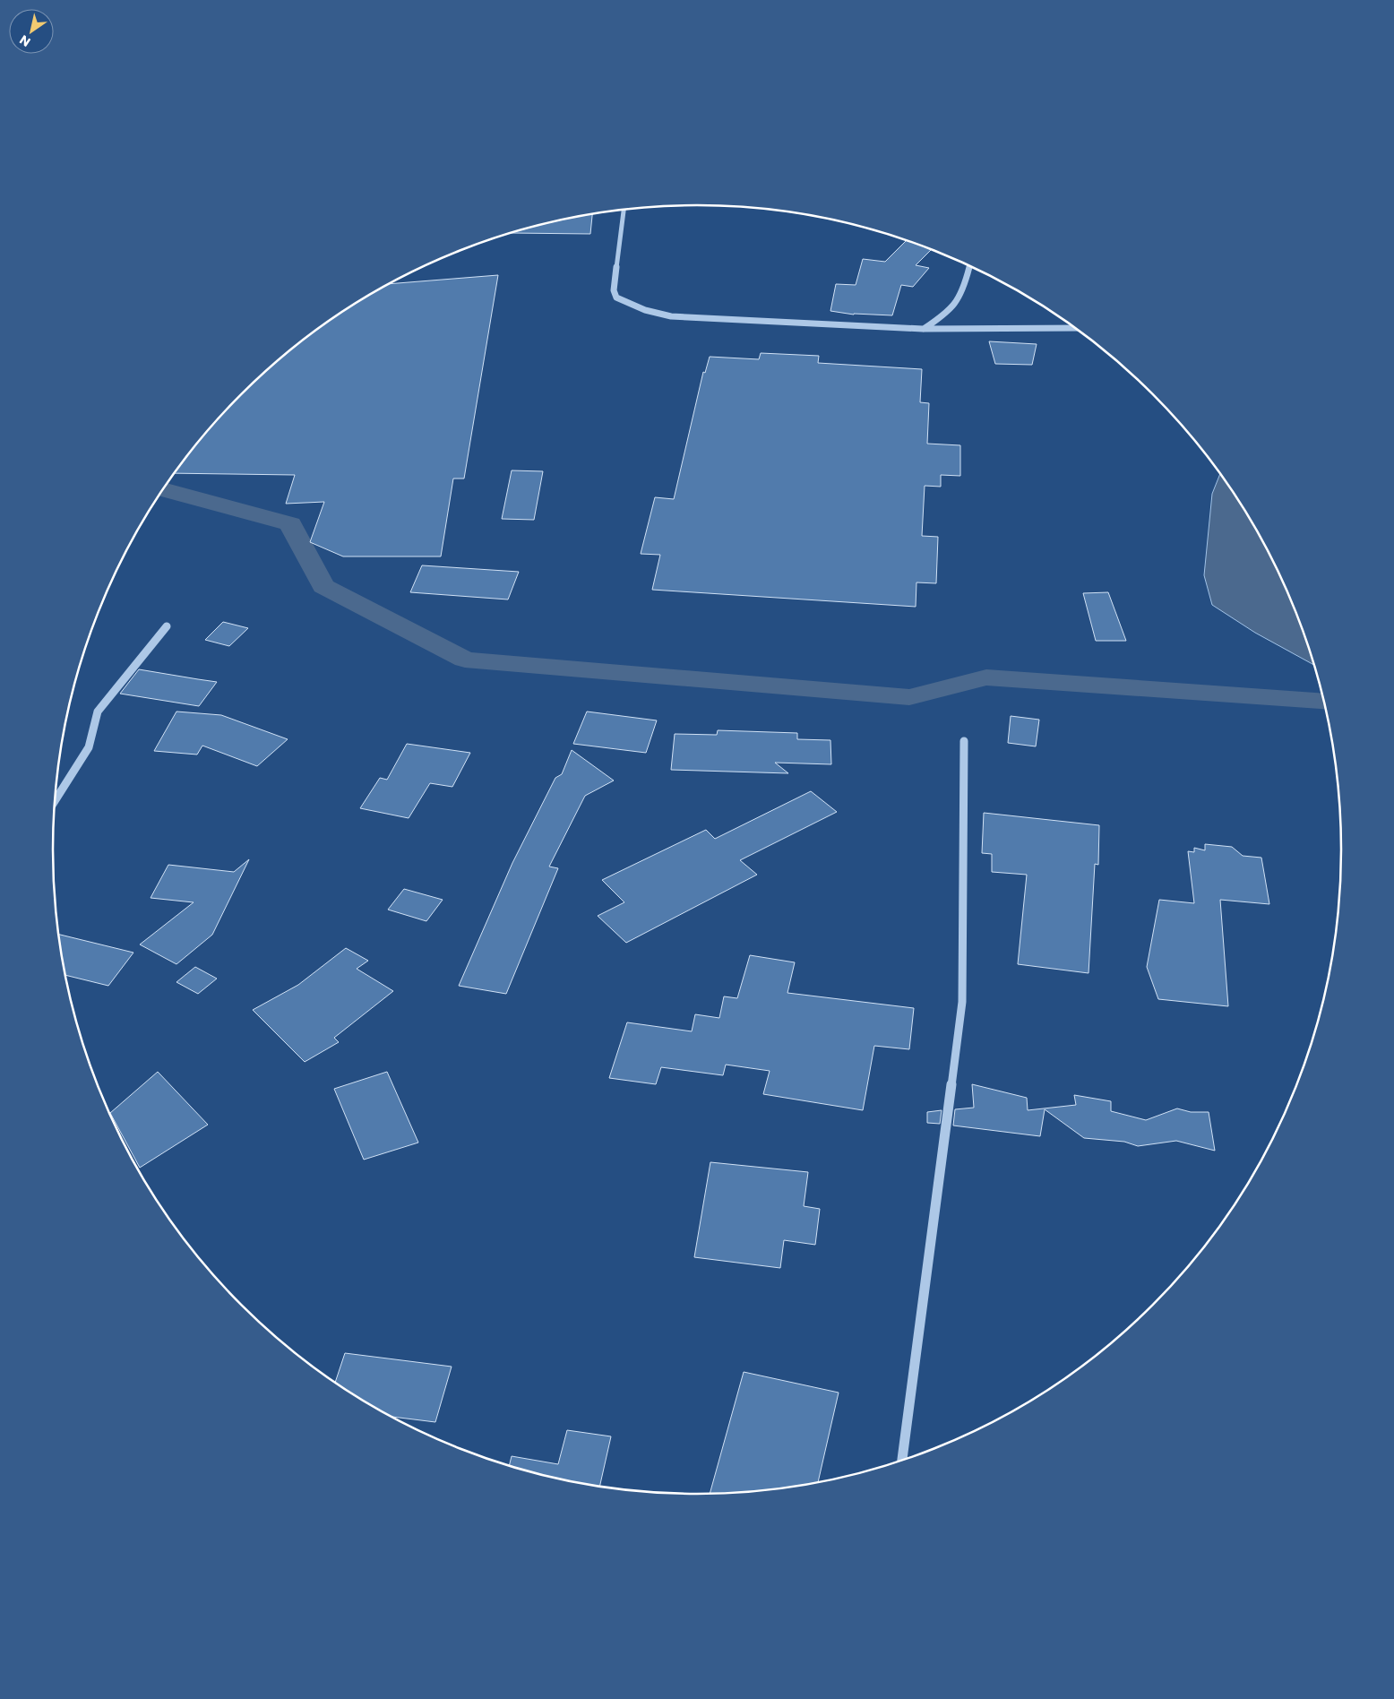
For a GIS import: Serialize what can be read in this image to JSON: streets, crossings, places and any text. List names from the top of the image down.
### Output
{
  "north": "bottom left"
}
